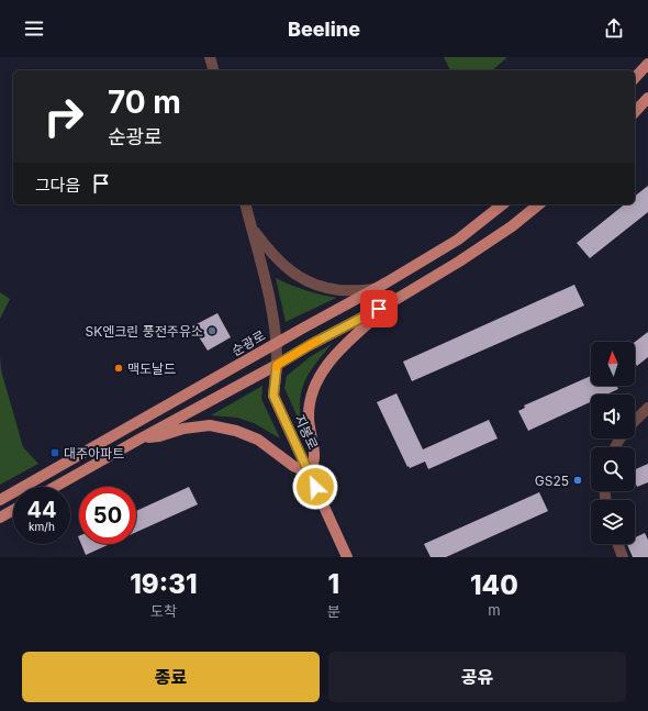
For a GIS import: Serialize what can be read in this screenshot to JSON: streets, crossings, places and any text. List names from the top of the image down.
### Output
{
  "streets": {
    "main road": ["순광로", "지봉로"]
  },
  "places": {
    "other": ["SK엔크린 풍전주유소", "맥도날드", "GS25"],
    "transit": ["대주아파트"]
  },
  "north": "top",
  "page": {
    "header": "Beeline",
    "turn": ["70 m", "순광로"],
    "then": "그다음",
    "speed": "44 km/h",
    "limit": "50",
    "eta": [
      "19:31",
      "도착",
      "1",
      "분",
      "140",
      "m"
    ],
    "buttons": ["종료", "공유"]
  }
}
